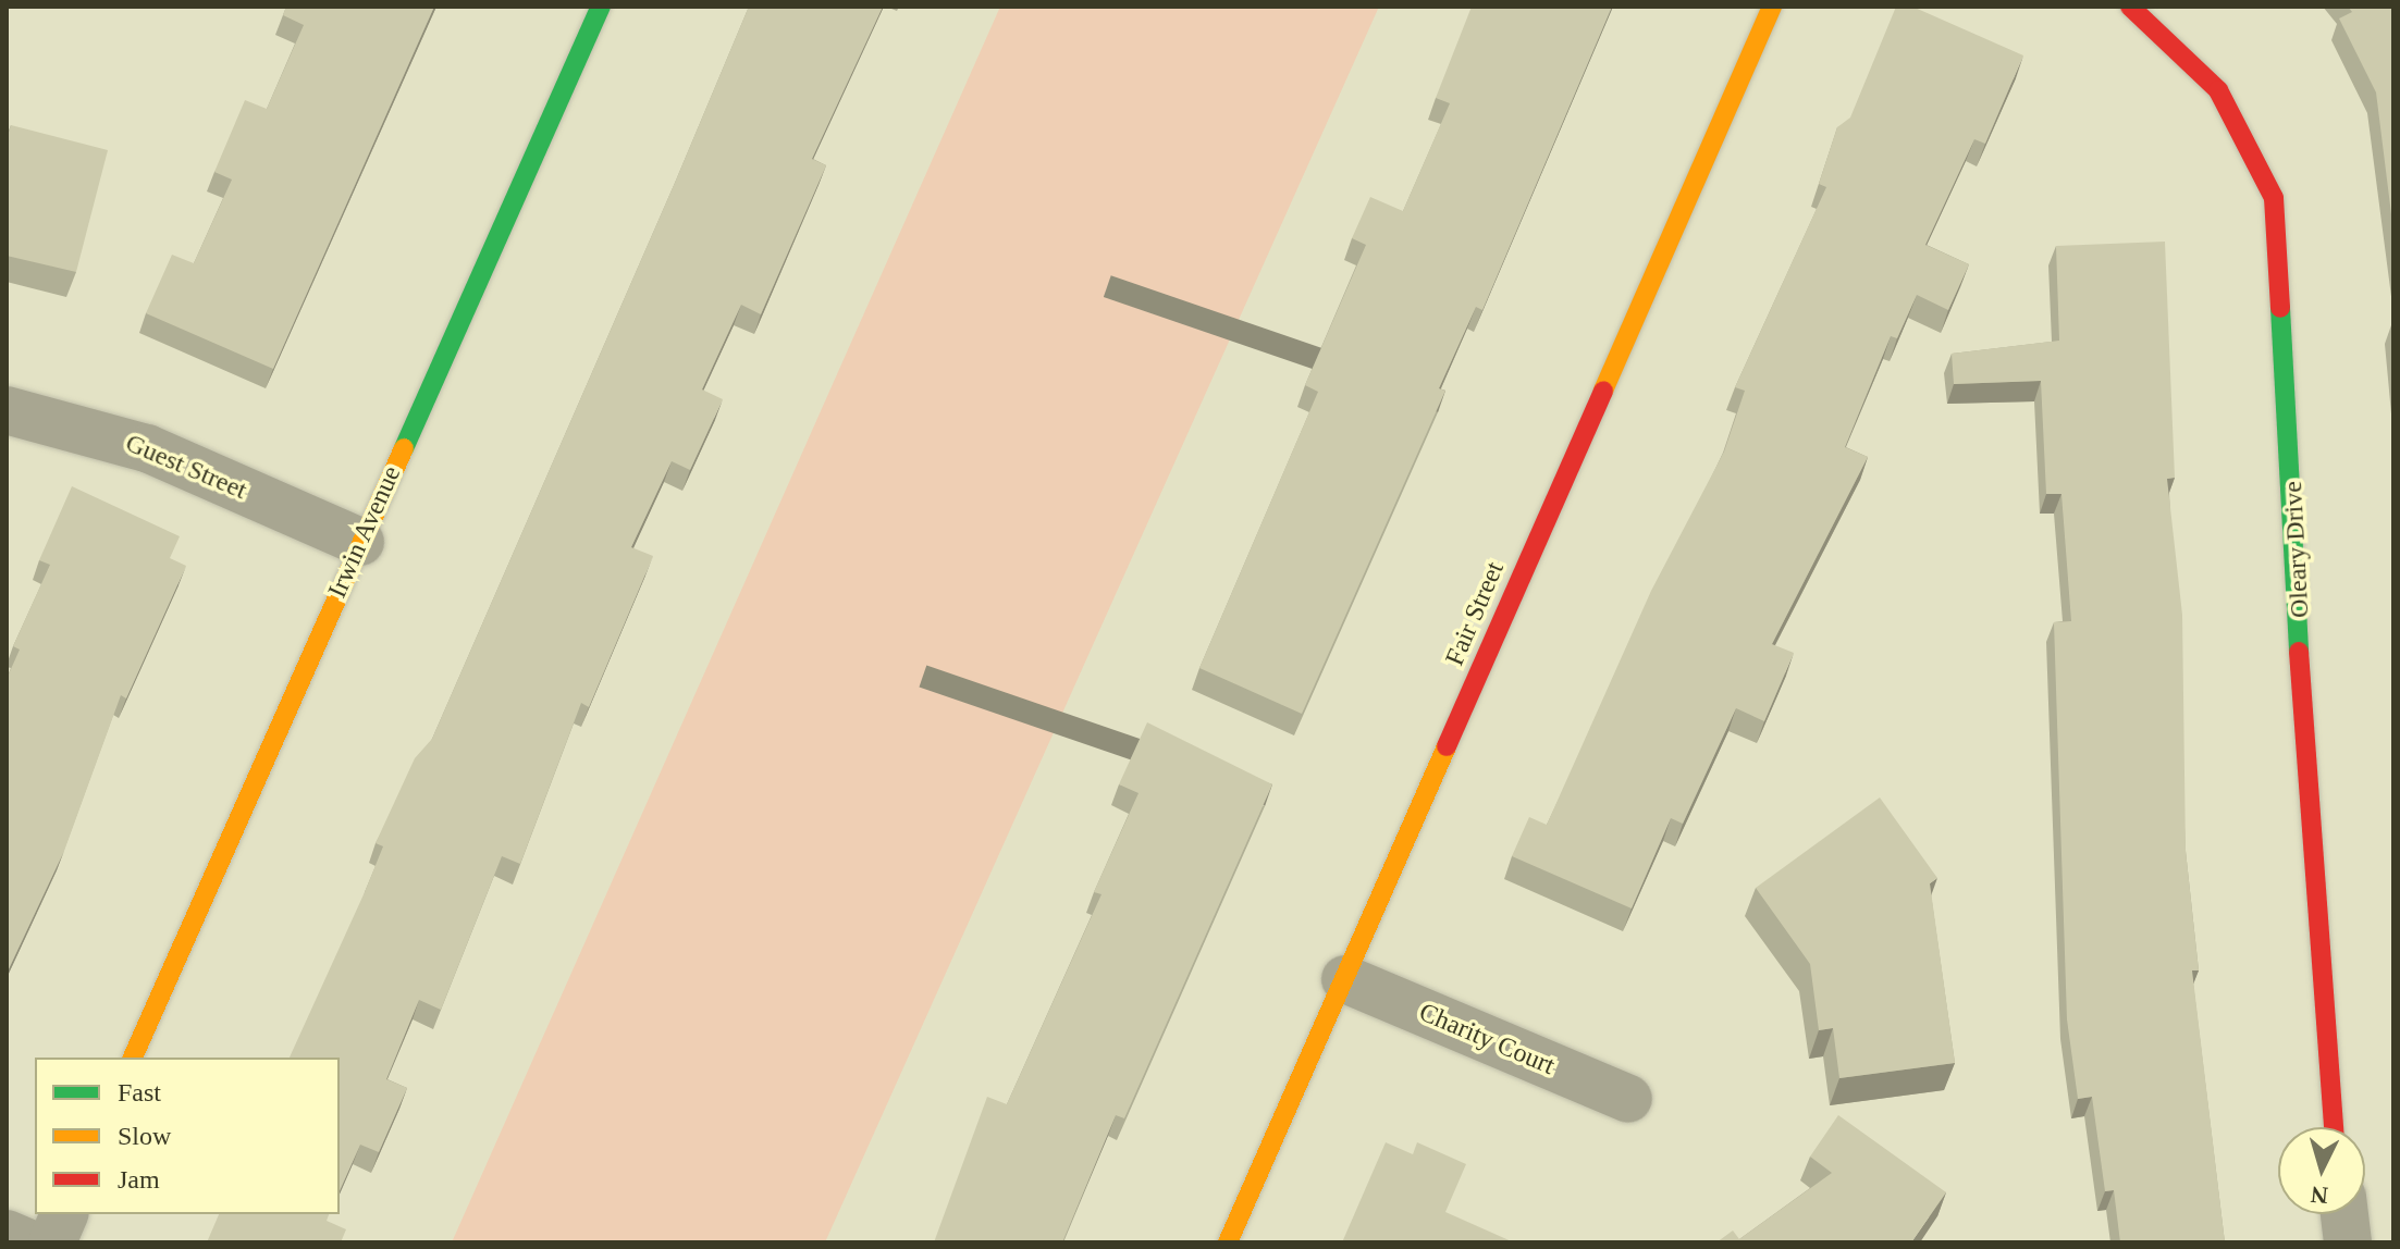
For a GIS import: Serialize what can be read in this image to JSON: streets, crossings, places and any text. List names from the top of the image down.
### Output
{
  "streets": {
    "street": [
      "Guest Street",
      "Irwin Avenue",
      "Oleary Drive",
      "Fair Street",
      "Charity Court"
    ]
  },
  "crossings": [
    ["Guest Street", "Irwin Avenue"],
    ["Fair Street", "Charity Court"]
  ],
  "legend": ["Fast", "Slow", "Jam"],
  "north": "bottom"
}
